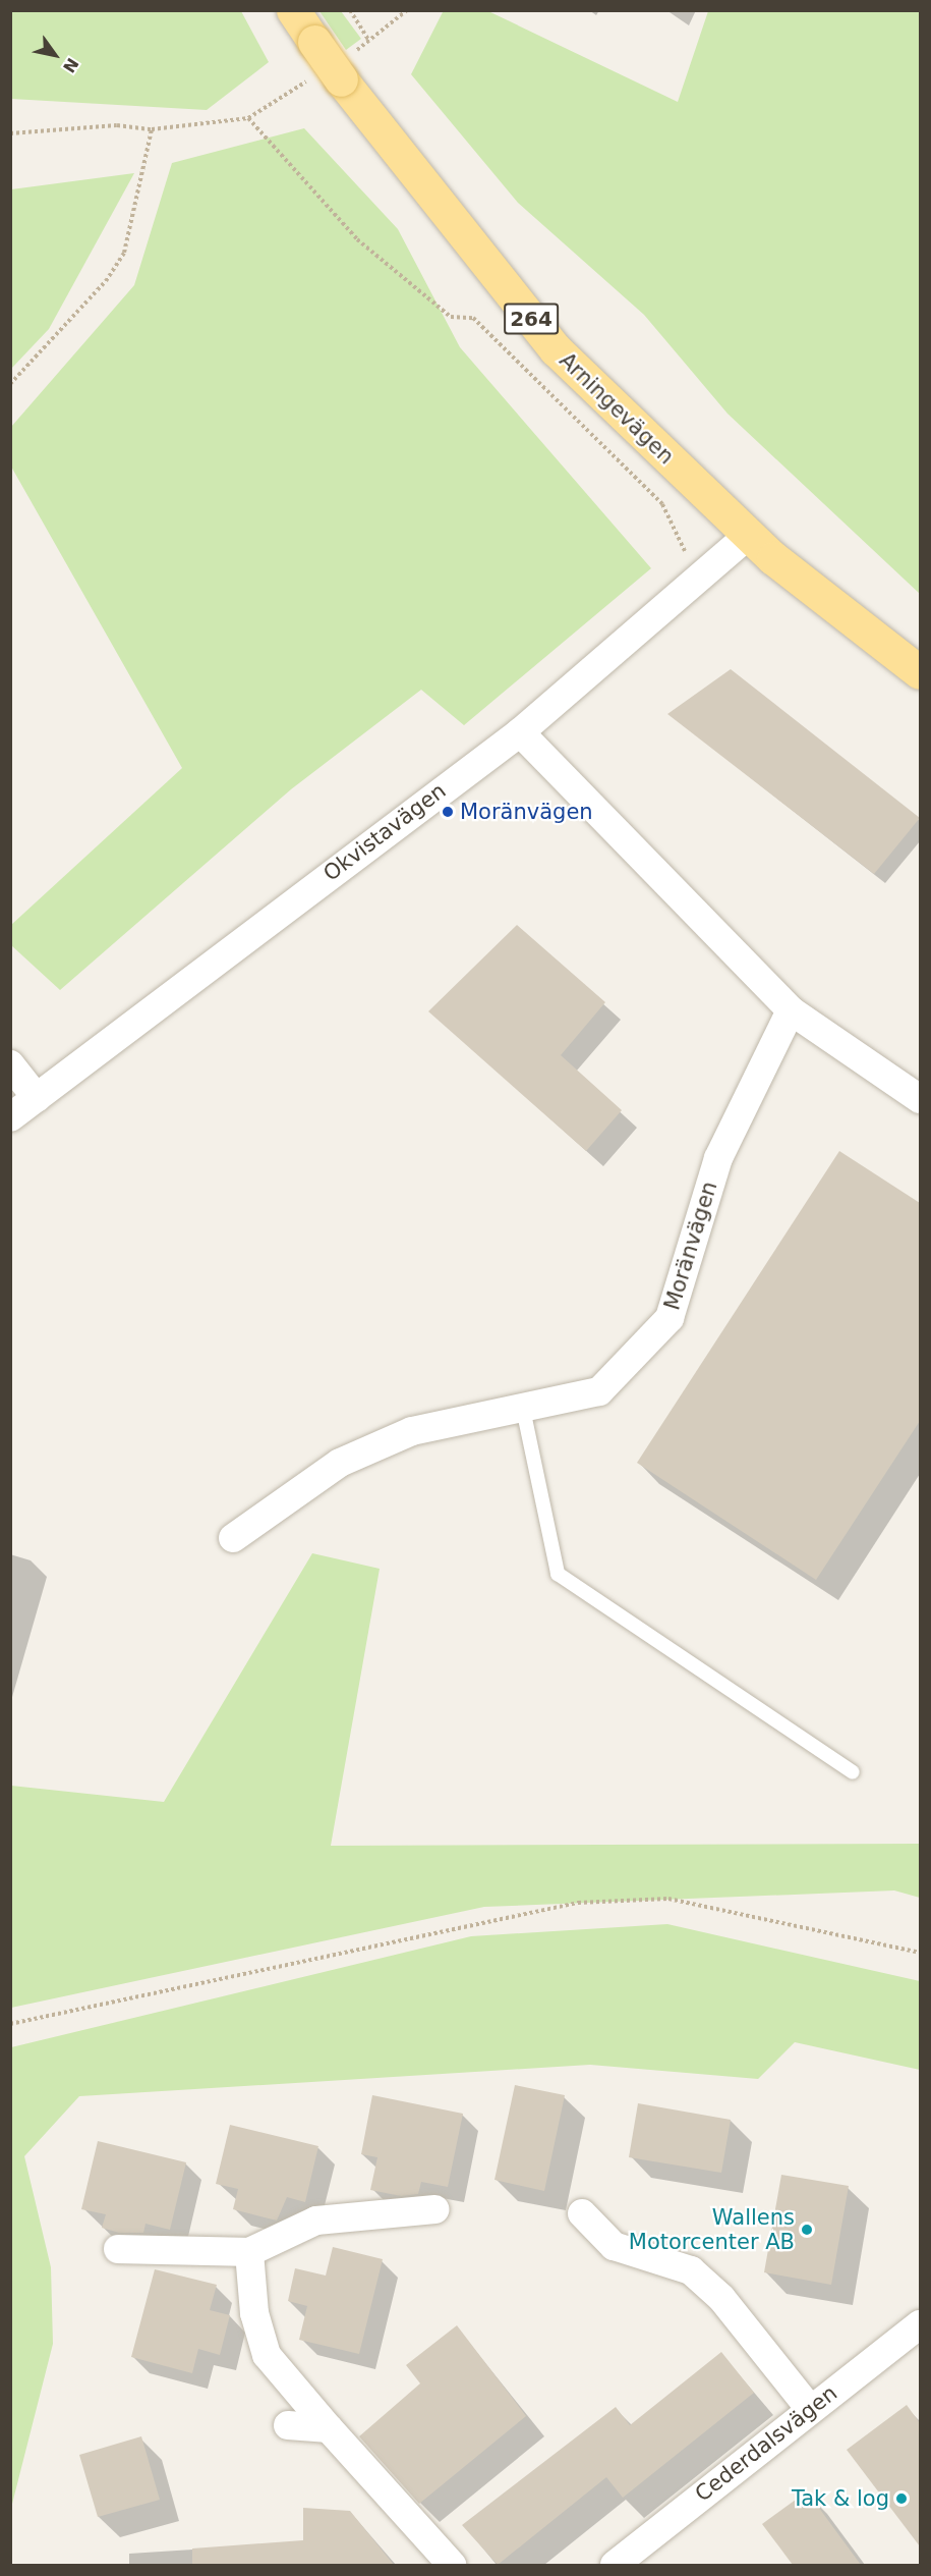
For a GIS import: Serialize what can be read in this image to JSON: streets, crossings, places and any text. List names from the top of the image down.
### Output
{
  "streets": {
    "main road": ["264", "Arningevägen"],
    "street": ["Okvistavägen", "Moränvägen", "Cederdalsvägen"]
  },
  "crossings": [
    ["Arningevägen", "Okvistavägen"]
  ],
  "places": ["Moränvägen", "Wallens Motorcenter AB", "Tak & log"],
  "north": "bottom right"
}
